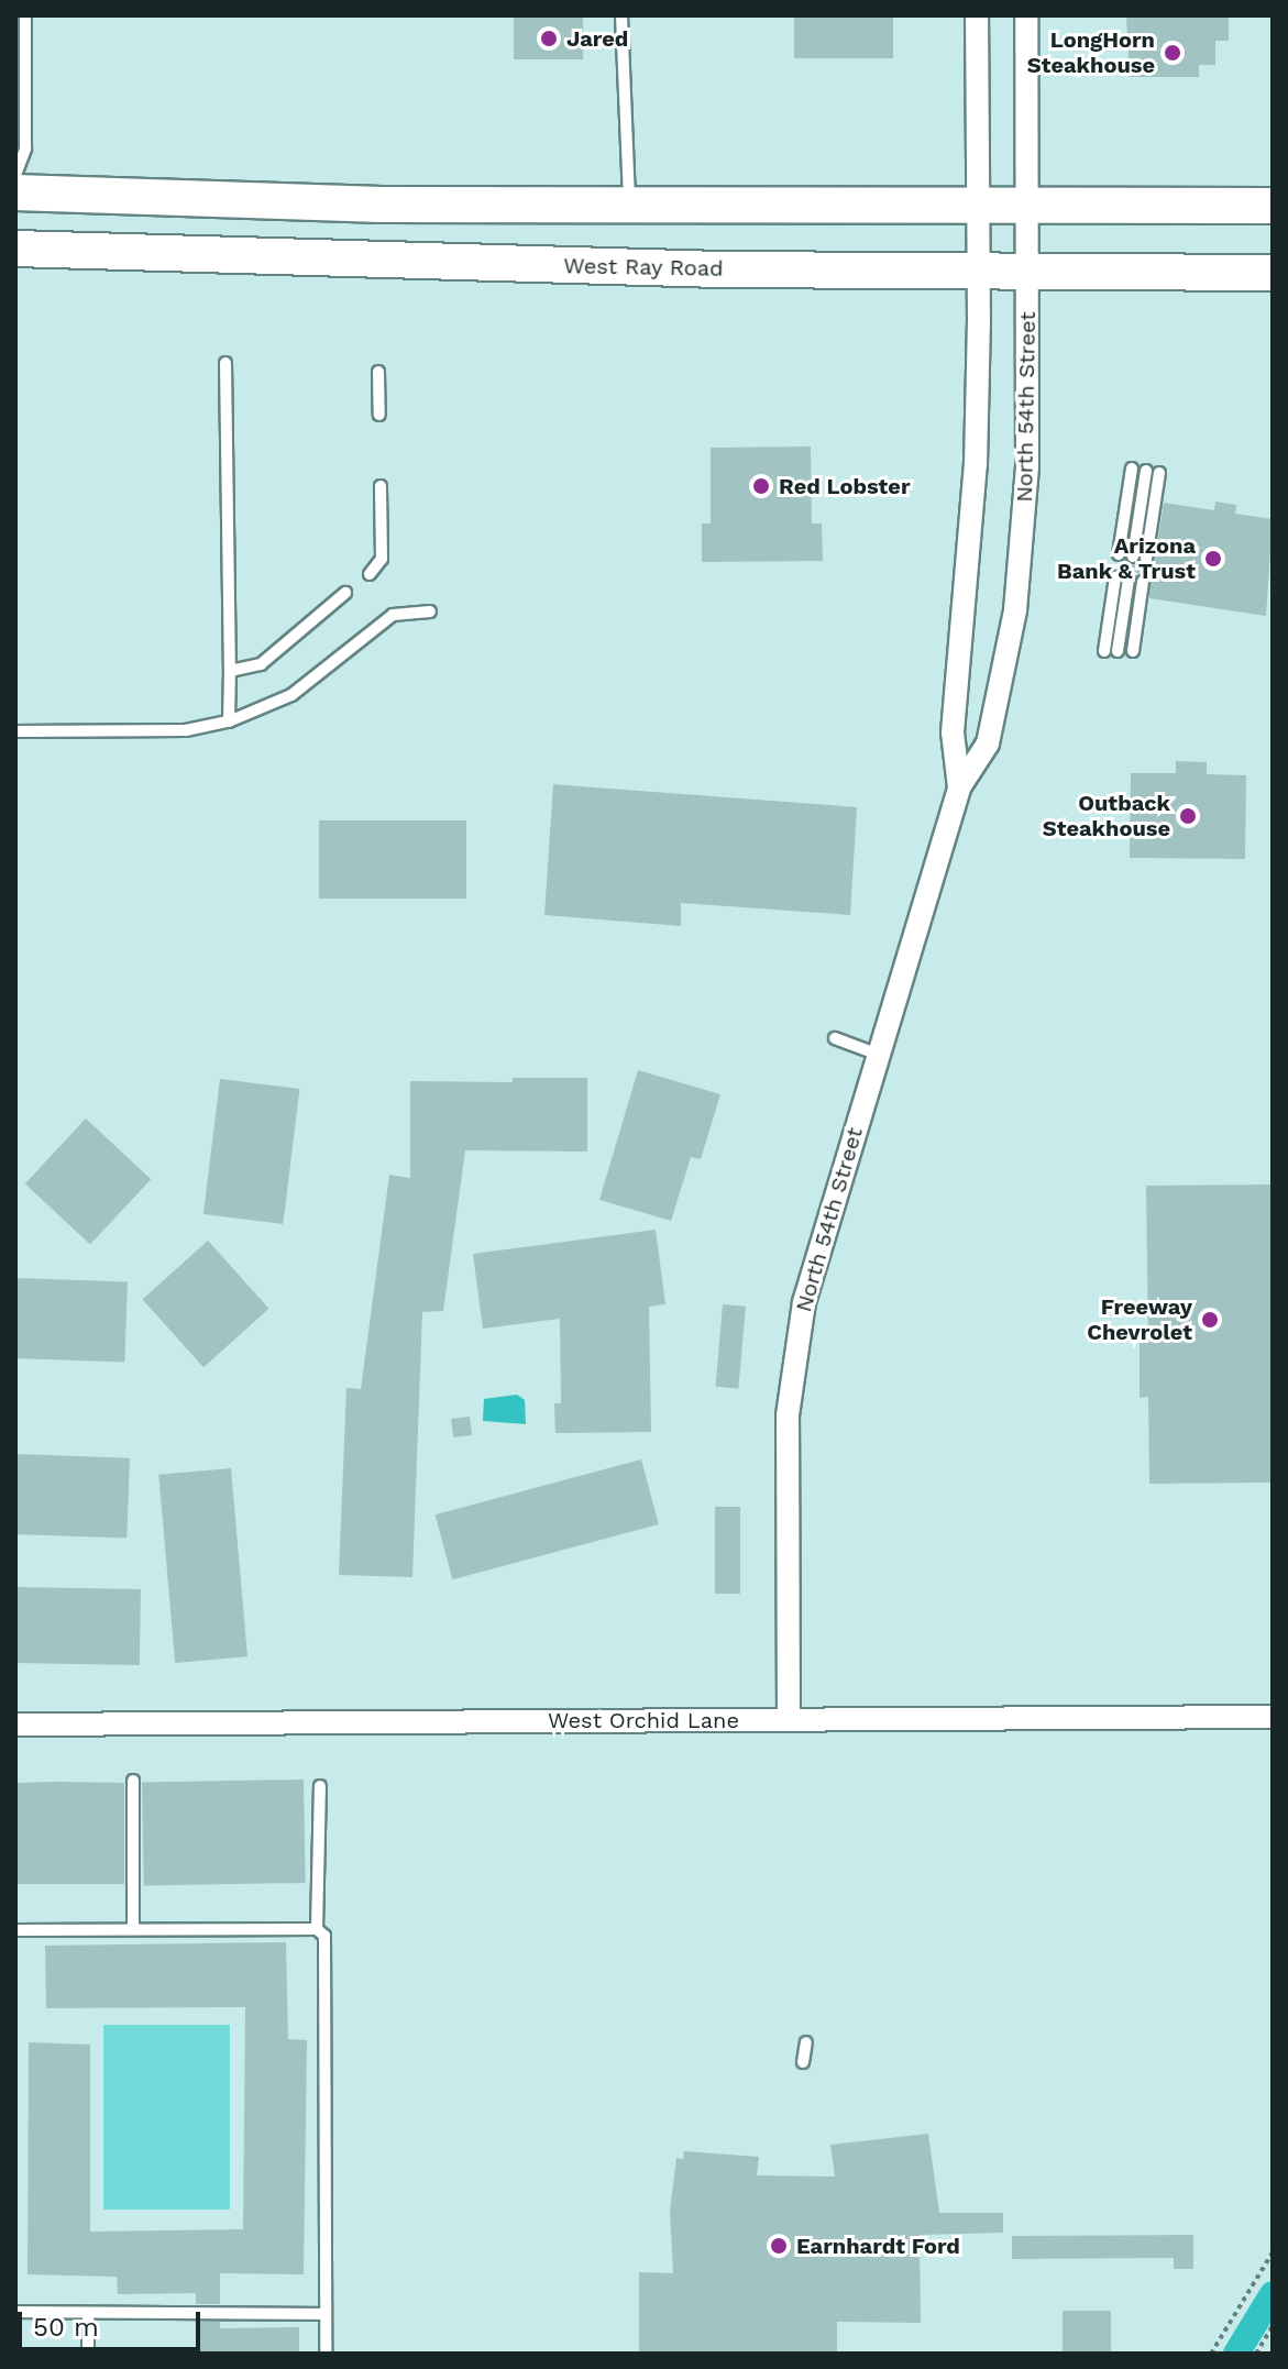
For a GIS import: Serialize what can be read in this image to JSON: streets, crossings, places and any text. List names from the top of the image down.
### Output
{
  "streets": {
    "main road": ["West Ray Road"],
    "street": ["North 54th Street", "West Orchid Lane"]
  },
  "crossings": [
    ["West Ray Road", "North 54th Street"],
    ["North 54th Street", "West Orchid Lane"]
  ],
  "places": [
    "Jared",
    "LongHorn Steakhouse",
    "Red Lobster",
    "Arizona Bank & Trust",
    "Outback Steakhouse",
    "Freeway Chevrolet",
    "Earnhardt Ford"
  ],
  "scale_bar": "50 m"
}
